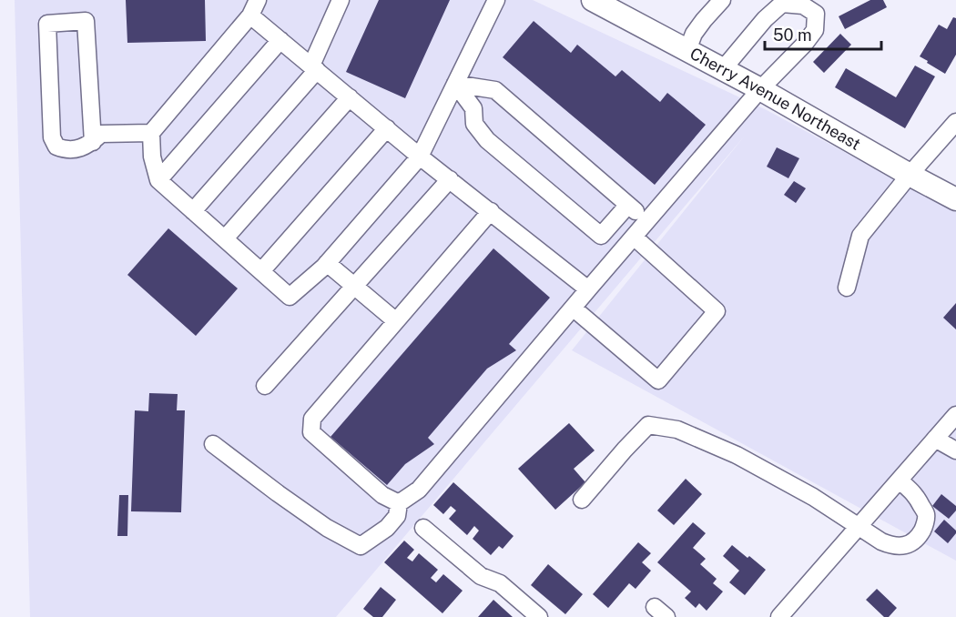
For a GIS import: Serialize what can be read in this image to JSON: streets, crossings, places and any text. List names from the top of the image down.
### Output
{
  "streets": {
    "main road": ["Cherry Avenue Northeast"]
  },
  "scale_bar": "50 m"
}
